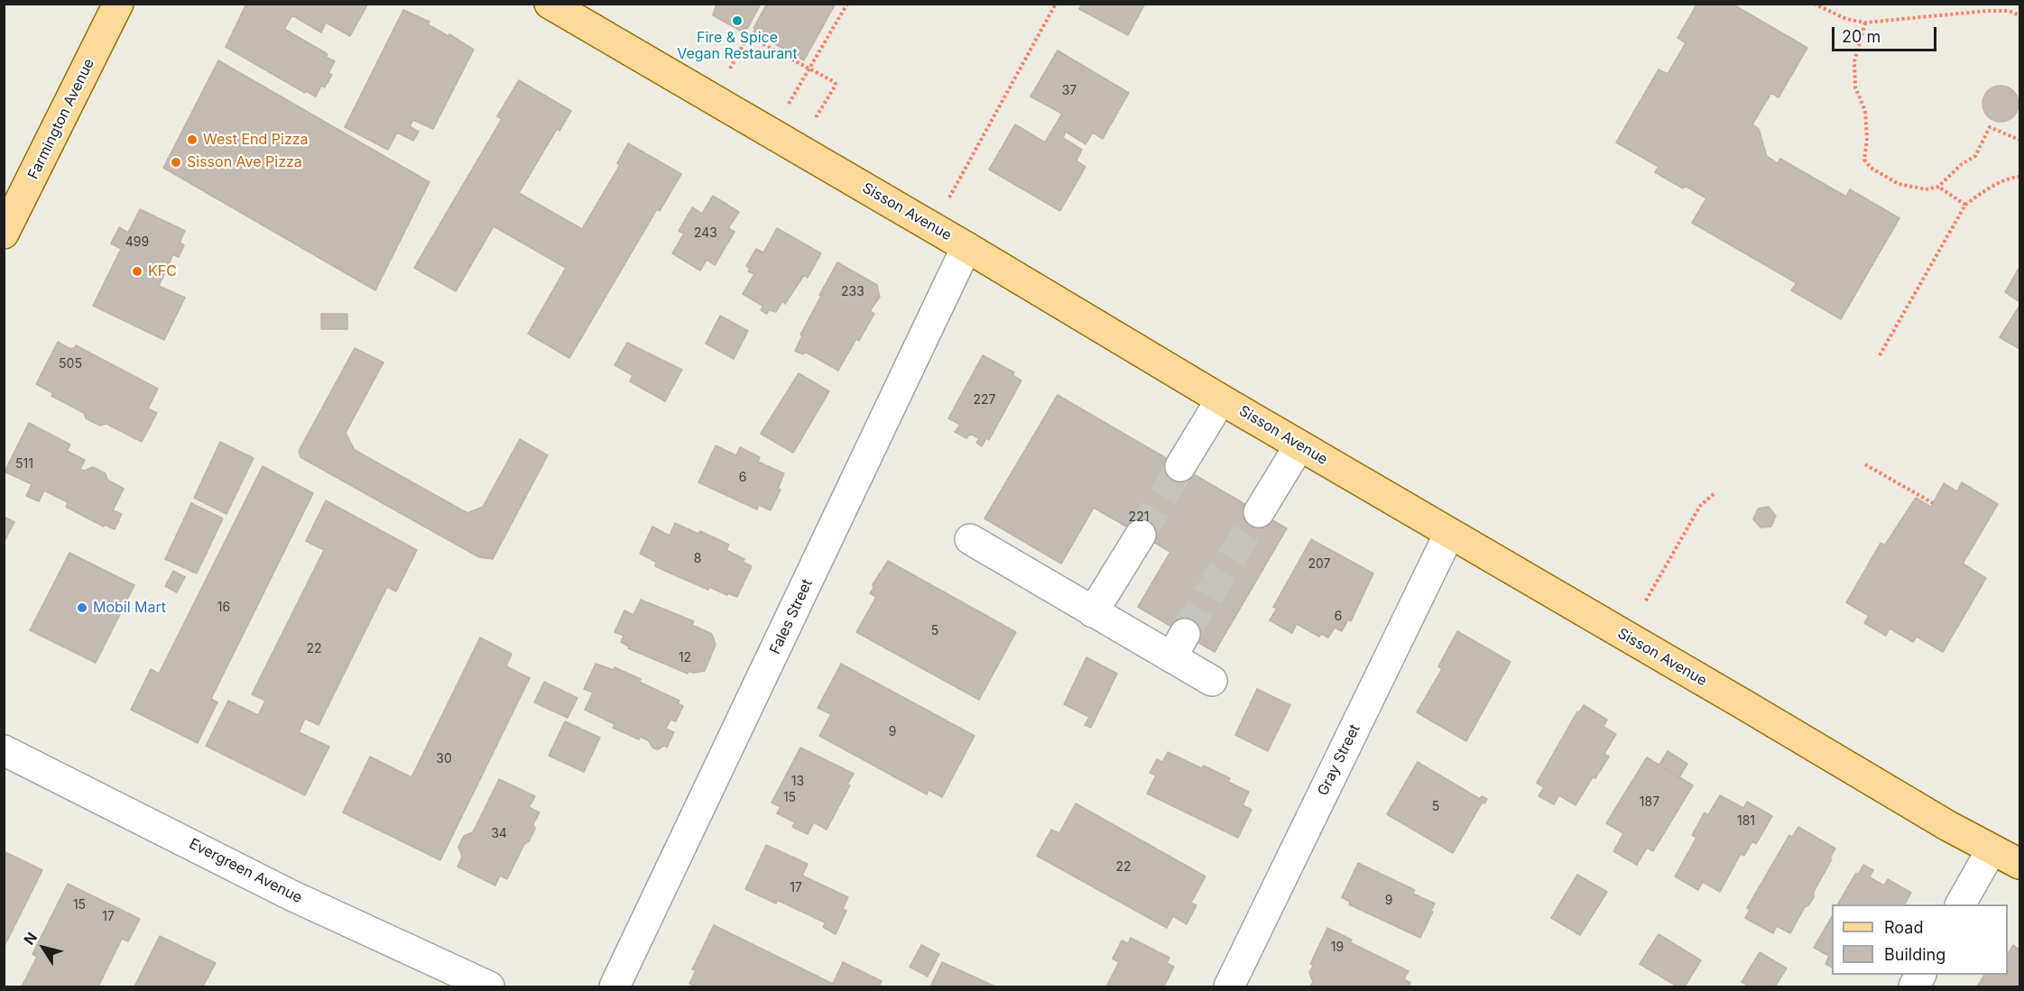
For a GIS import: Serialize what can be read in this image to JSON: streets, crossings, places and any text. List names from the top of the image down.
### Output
{
  "streets": {
    "main road": ["Farmington Avenue", "Sisson Avenue"],
    "street": ["Fales Street", "Gray Street", "Evergreen Avenue"]
  },
  "crossings": [
    ["Sisson Avenue", "Fales Street"],
    ["Sisson Avenue", "Gray Street"]
  ],
  "places": [
    "Fire & Spice Vegan Restaurant",
    "West End Pizza",
    "Sisson Ave Pizza",
    "KFC",
    "Mobil Mart"
  ],
  "house_numbers": [
    "37",
    "243",
    "499",
    "233",
    "505",
    "227",
    "511",
    "6",
    "221",
    "8",
    "207",
    "16",
    "6",
    "5",
    "22",
    "12",
    "9",
    "30",
    "13",
    "15",
    "187",
    "5",
    "181",
    "34",
    "22",
    "17",
    "9",
    "15",
    "17",
    "19"
  ],
  "legend": ["Road", "Building"],
  "scale_bar": "20 m",
  "north": "top left"
}
